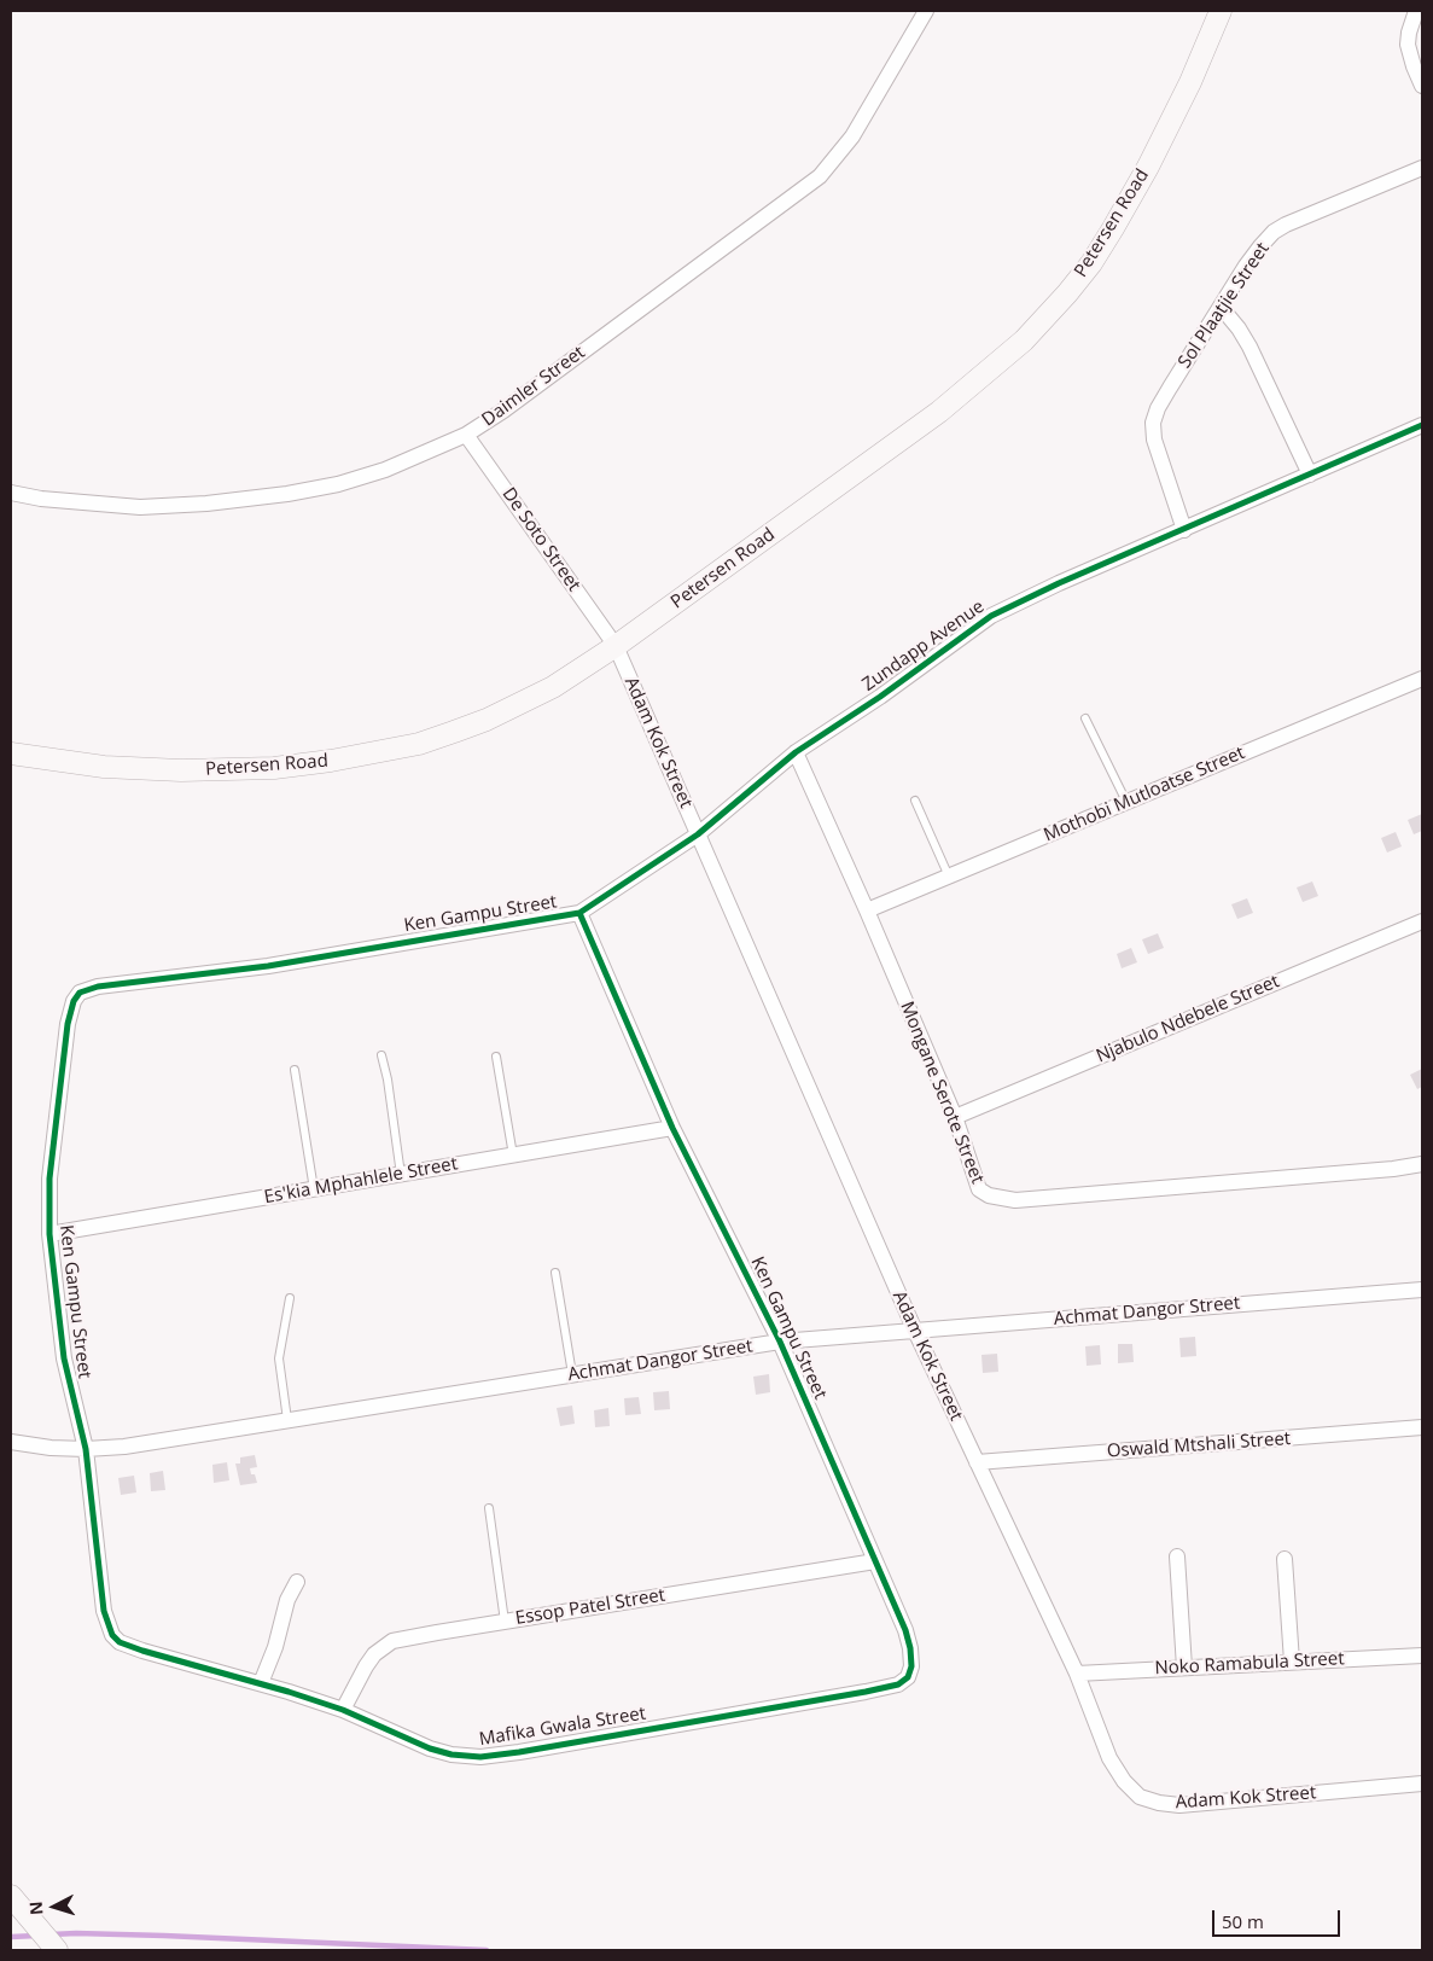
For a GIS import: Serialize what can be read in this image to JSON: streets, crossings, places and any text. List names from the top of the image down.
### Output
{
  "streets": {
    "street": [
      "Petersen Road",
      "Sol Plaatjie Street",
      "Daimler Street",
      "De Soto Street",
      "Zundapp Avenue",
      "Adam Kok Street",
      "Mothobi Mutloatse Street",
      "Ken Gampu Street",
      "Njabulo Ndebele Street",
      "Mongane Serote Street",
      "Es'kia Mphahlele Street",
      "Achmat Dangor Street",
      "Oswald Mtshali Street",
      "Essop Patel Street",
      "Noko Ramabula Street",
      "Mafika Gwala Street"
    ]
  },
  "crossings": [
    ["Petersen Road", "De Soto Street"],
    ["Petersen Road", "Adam Kok Street"],
    ["Sol Plaatjie Street", "Zundapp Avenue"],
    ["Daimler Street", "De Soto Street"],
    ["De Soto Street", "Adam Kok Street"],
    ["Zundapp Avenue", "Adam Kok Street"],
    ["Zundapp Avenue", "Ken Gampu Street"],
    ["Zundapp Avenue", "Mongane Serote Street"],
    ["Adam Kok Street", "Achmat Dangor Street"],
    ["Adam Kok Street", "Oswald Mtshali Street"],
    ["Adam Kok Street", "Noko Ramabula Street"],
    ["Mothobi Mutloatse Street", "Mongane Serote Street"],
    ["Ken Gampu Street", "Es'kia Mphahlele Street"],
    ["Ken Gampu Street", "Achmat Dangor Street"],
    ["Ken Gampu Street", "Essop Patel Street"],
    ["Ken Gampu Street", "Mafika Gwala Street"],
    ["Njabulo Ndebele Street", "Mongane Serote Street"],
    ["Achmat Dangor Street", "Mafika Gwala Street"],
    ["Essop Patel Street", "Mafika Gwala Street"]
  ],
  "scale_bar": "50 m",
  "north": "left"
}
